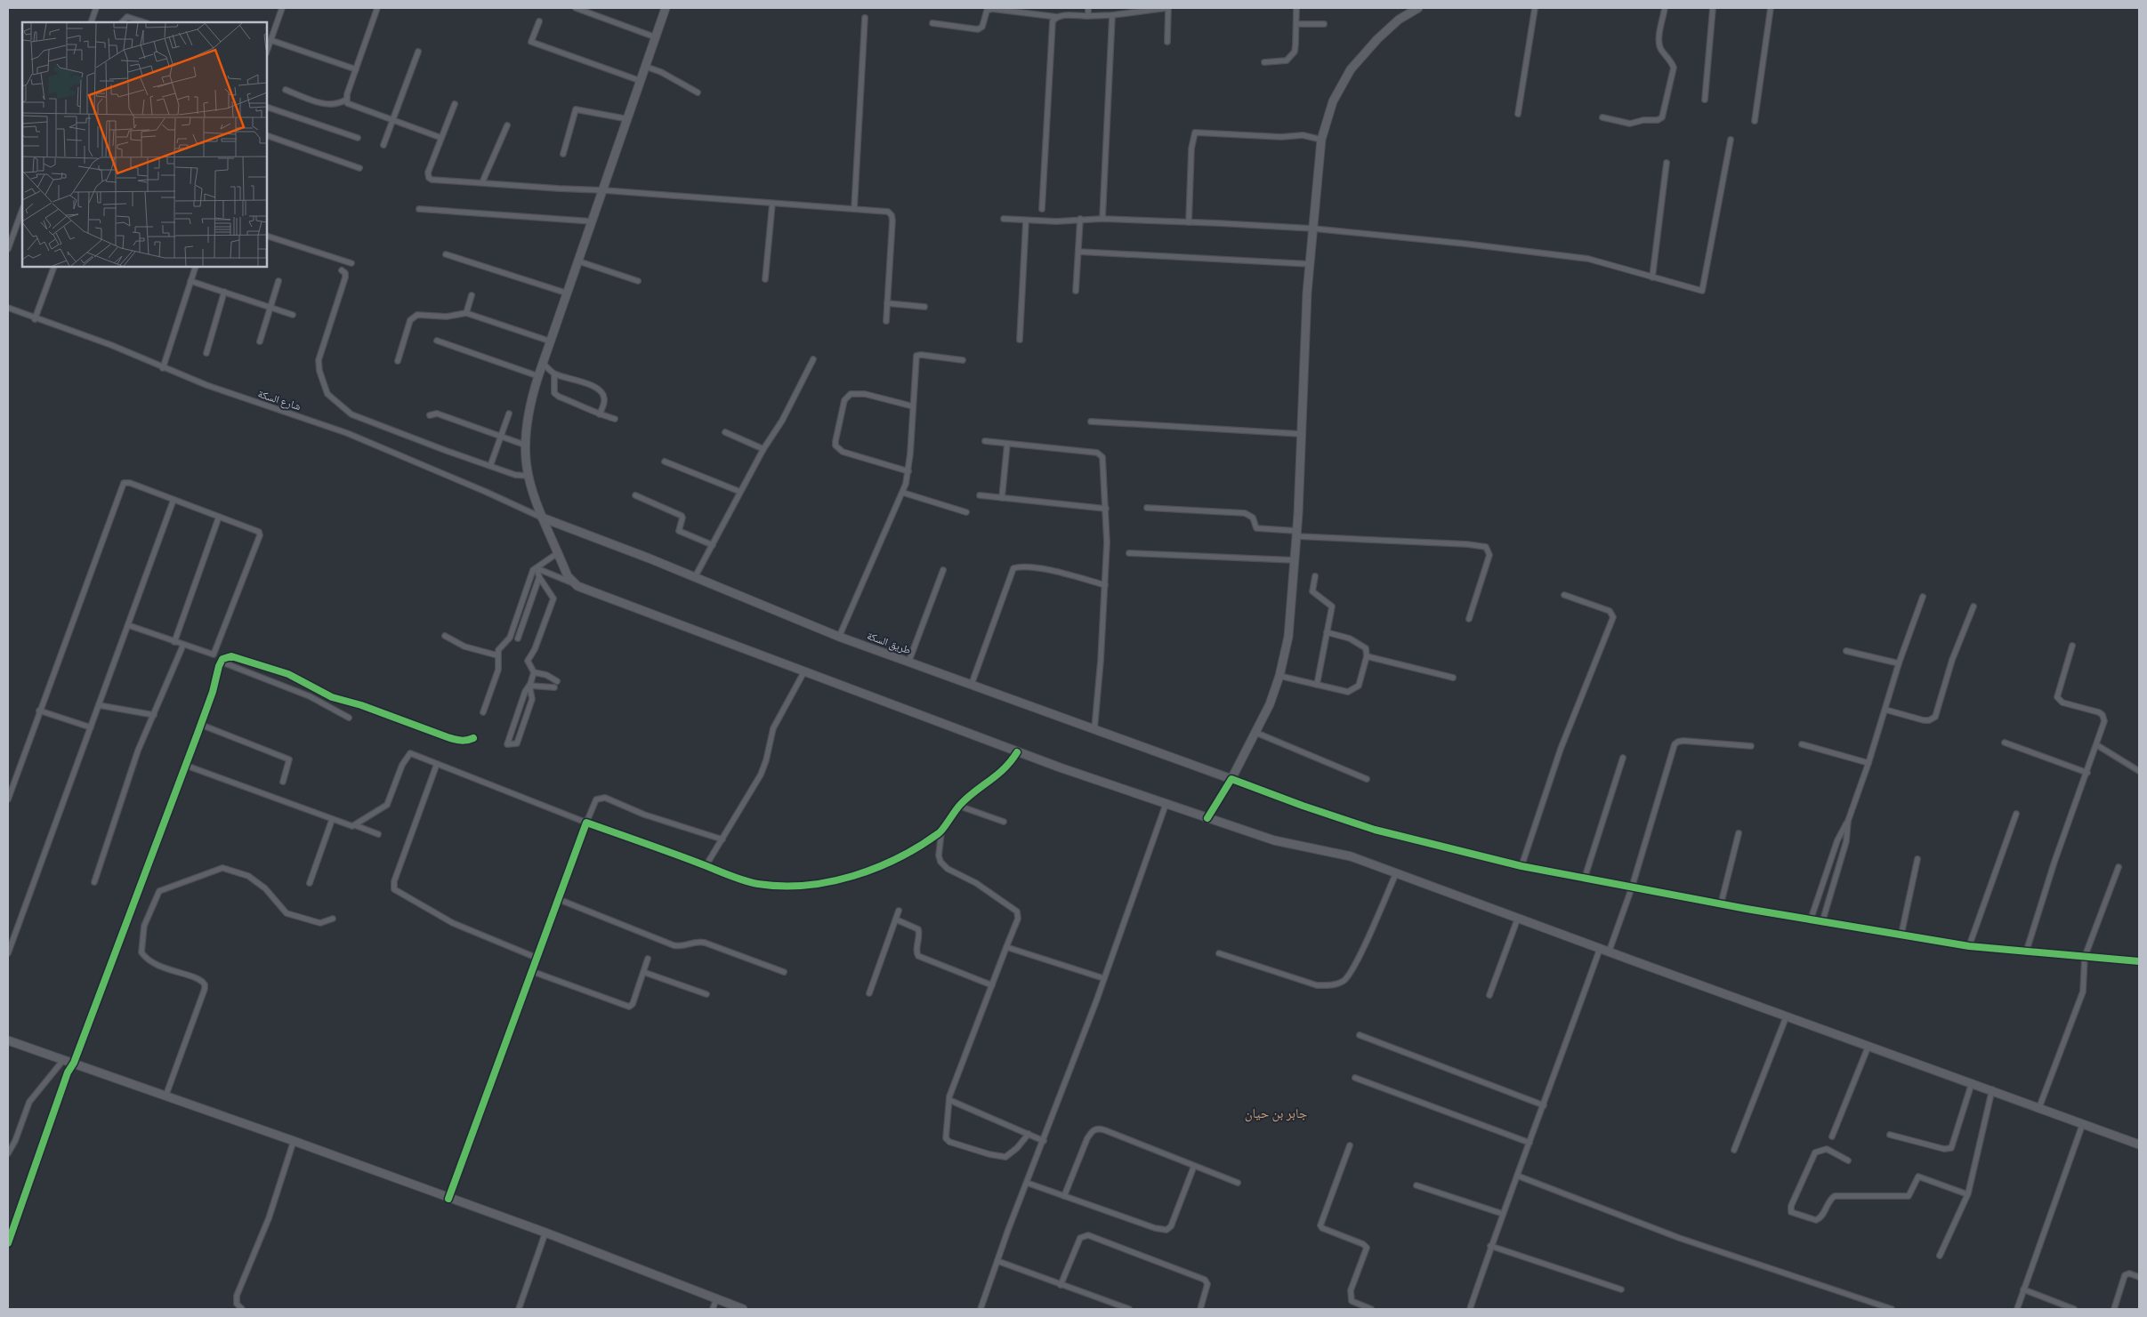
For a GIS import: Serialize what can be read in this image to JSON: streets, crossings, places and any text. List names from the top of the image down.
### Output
{
  "streets": {
    "main road": ["طريق السكة"],
    "street": ["شارع السكة"]
  },
  "crossings": [
    ["شارع السكة", "طريق السكة"]
  ],
  "districts": ["جابر بن حيان"]
}
